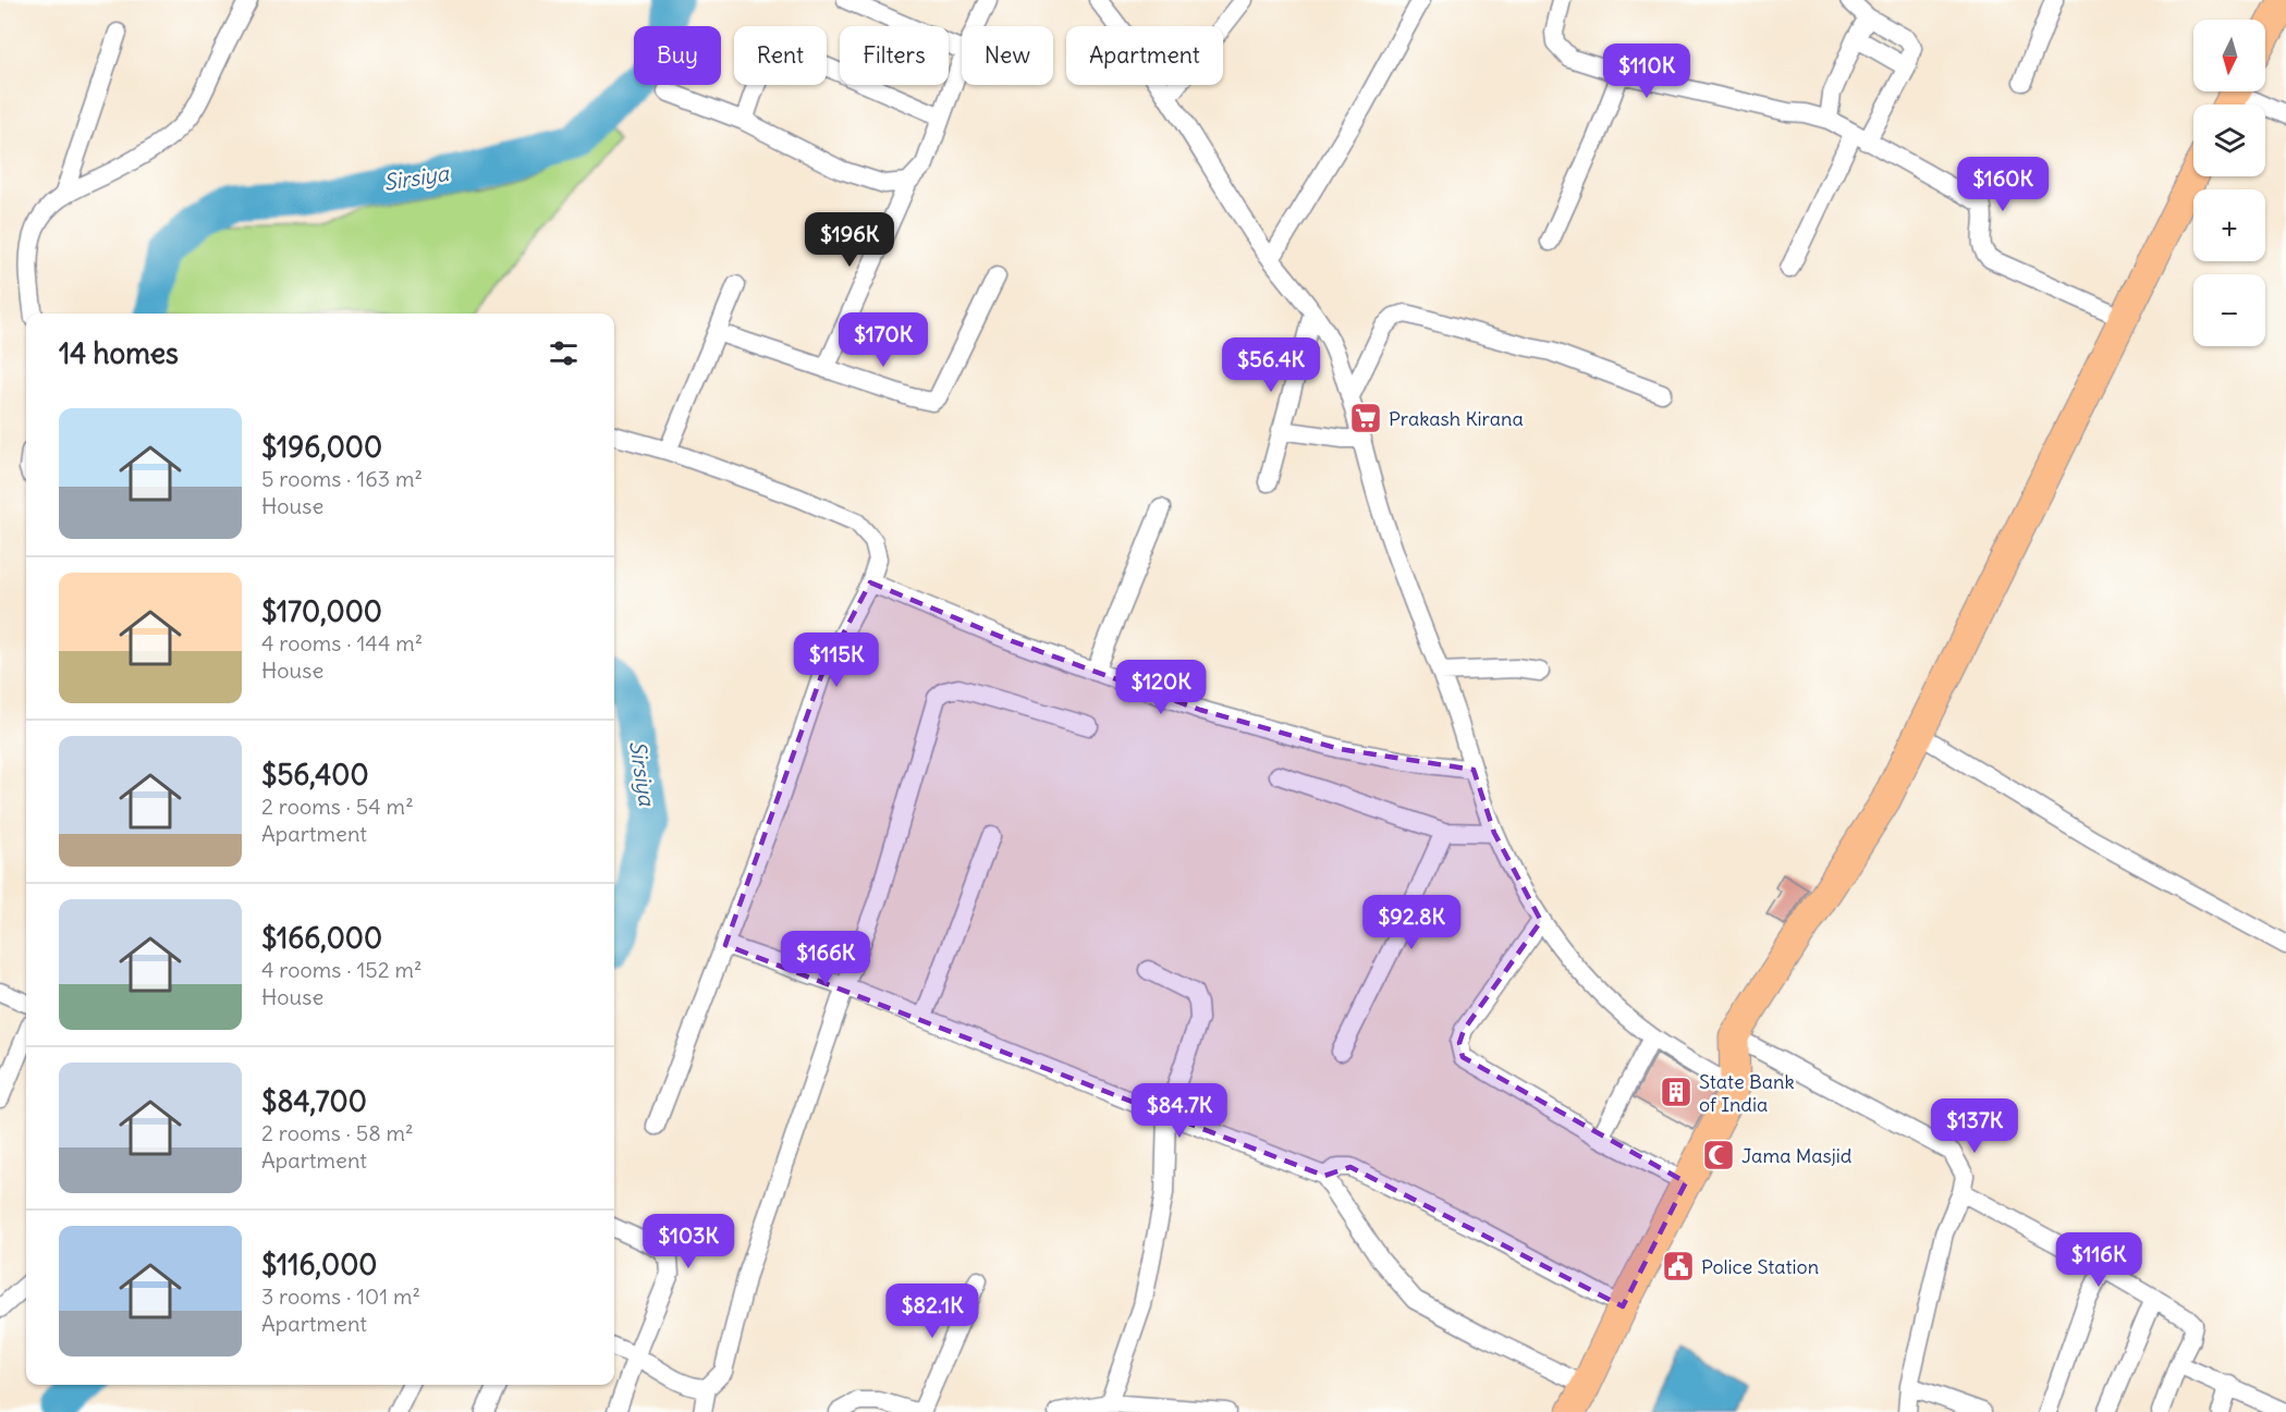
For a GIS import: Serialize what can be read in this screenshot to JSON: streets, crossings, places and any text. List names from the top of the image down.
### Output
{
  "water": ["Sirsiya"],
  "places": {
    "supermarket": ["Prakash Kirana"],
    "building": ["State Bank of India"],
    "mosque": ["Jama Masjid"],
    "public building": ["Police Station"]
  },
  "north": "bottom",
  "page": {
    "map_buttons": ["+", "−"],
    "chip": [
      "Buy",
      "Rent",
      "Filters",
      "New",
      "Apartment"
    ],
    "price": [
      "$110K",
      "$160K",
      "$196K",
      "$170K",
      "$56.4K",
      "$115K",
      "$120K",
      "$92.8K",
      "$166K",
      "$84.7K",
      "$137K",
      "$103K",
      "$116K",
      "$82.1K"
    ],
    "heading": "14 homes",
    "list": [
      {
        "name": "$196,000",
        "note": "5 rooms · 163 m² · House"
      },
      {
        "name": "$170,000",
        "note": "4 rooms · 144 m² · House"
      },
      {
        "name": "$56,400",
        "note": "2 rooms · 54 m² · Apartment"
      },
      {
        "name": "$166,000",
        "note": "4 rooms · 152 m² · House"
      },
      {
        "name": "$84,700",
        "note": "2 rooms · 58 m² · Apartment"
      },
      {
        "name": "$116,000",
        "note": "3 rooms · 101 m² · Apartment"
      }
    ]
  }
}
